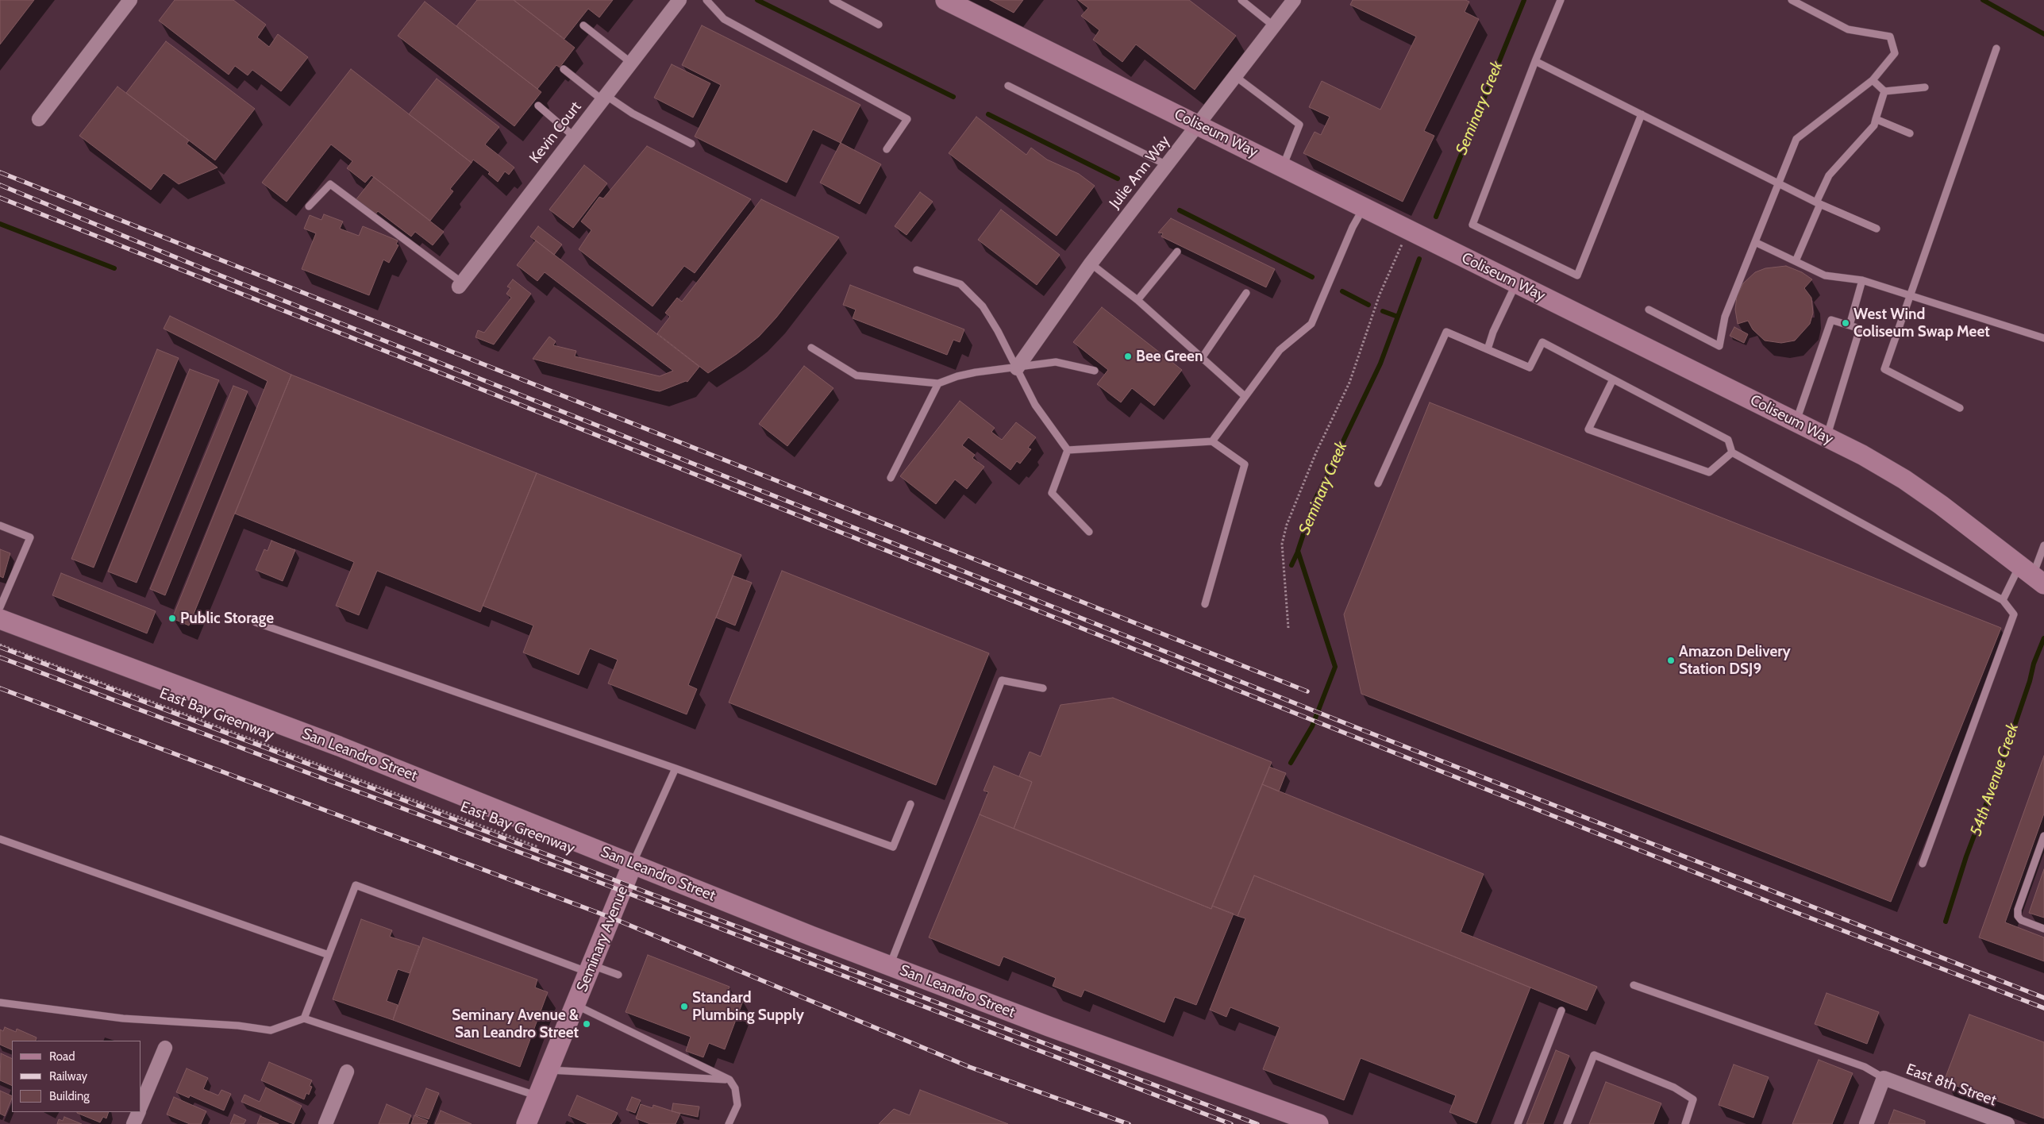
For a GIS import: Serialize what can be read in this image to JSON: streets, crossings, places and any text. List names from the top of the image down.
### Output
{
  "streets": {
    "street": [
      "Kevin Court",
      "Coliseum Way",
      "Julie Ann Way",
      "San Leandro Street",
      "Seminary Avenue",
      "East 8th Street"
    ],
    "path": ["East Bay Greenway"]
  },
  "crossings": [
    ["Coliseum Way", "Julie Ann Way"],
    ["San Leandro Street", "Seminary Avenue"]
  ],
  "water": ["Seminary Creek", "54th Avenue Creek"],
  "places": [
    "West Wind Coliseum Swap Meet",
    "Bee Green",
    "Public Storage",
    "Amazon Delivery Station DSJ9",
    "Standard Plumbing Supply",
    "Seminary Avenue & San Leandro Street"
  ],
  "legend": ["Road", "Railway", "Building"]
}
